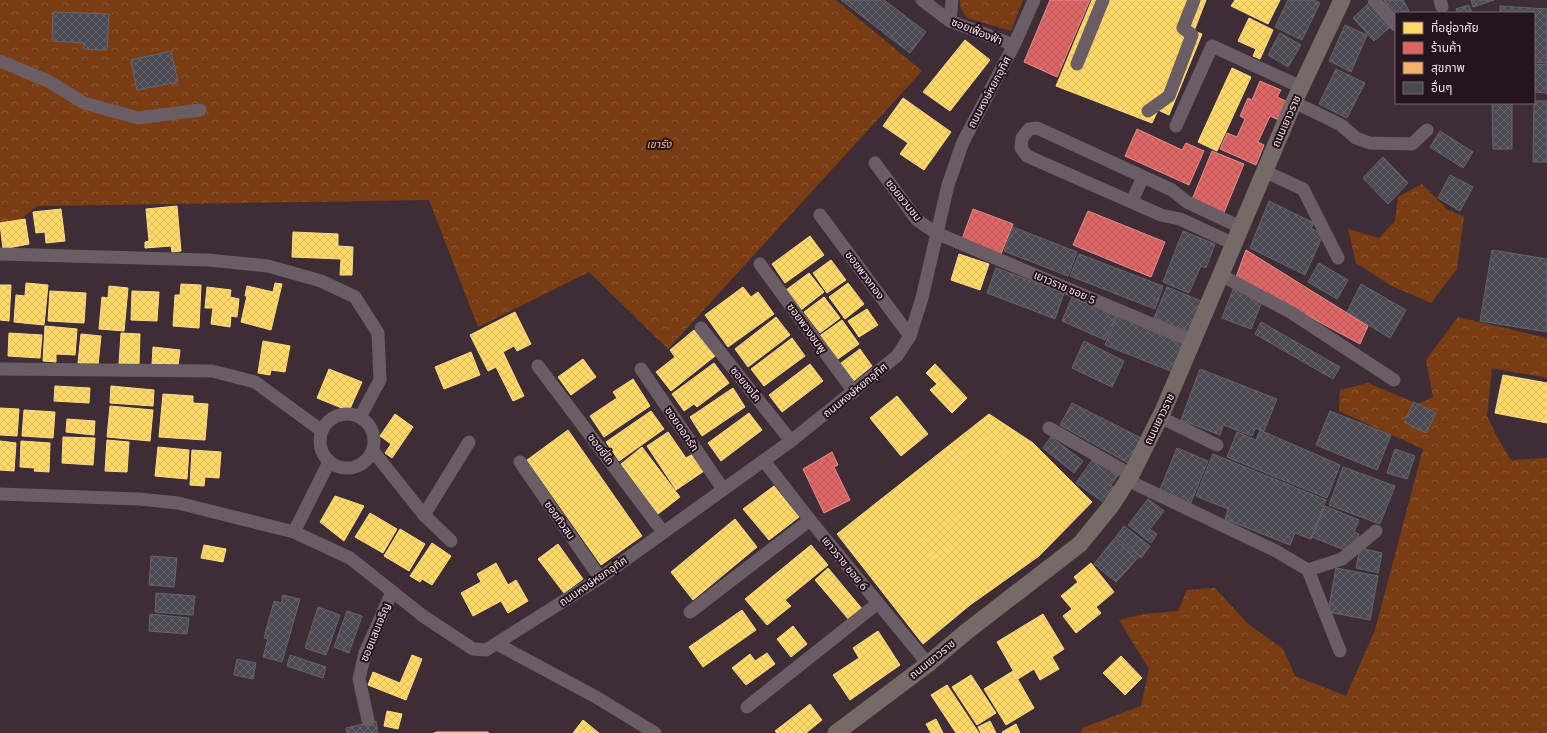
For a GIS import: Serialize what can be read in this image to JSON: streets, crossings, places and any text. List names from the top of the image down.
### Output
{
  "streets": {
    "main road": ["ถนนเยาวราช"],
    "street": [
      "ซอยเฟื่องฟ้า",
      "ถนนหงษ์หยกอุทิศ",
      "ซอยชวนชม",
      "ซอยพวงทอง",
      "เยาวราช ซอย 5",
      "ซอยพวงชมพู",
      "ซอยชงโค",
      "ซอยดอกรัก",
      "ซอยยี่โถ",
      "ซอยทิวสน",
      "เยาวราช ซอย 6",
      "ซอยแสนเจริญ"
    ]
  },
  "crossings": [
    ["ซอยเฟื่องฟ้า", "ถนนหงษ์หยกอุทิศ"],
    ["ถนนหงษ์หยกอุทิศ", "ซอยชวนชม"],
    ["ถนนหงษ์หยกอุทิศ", "ซอยพวงทอง"],
    ["ถนนหงษ์หยกอุทิศ", "เยาวราช ซอย 5"],
    ["ถนนหงษ์หยกอุทิศ", "ซอยพวงชมพู"],
    ["ถนนหงษ์หยกอุทิศ", "ซอยชงโค"],
    ["ถนนหงษ์หยกอุทิศ", "ซอยดอกรัก"],
    ["ถนนหงษ์หยกอุทิศ", "ซอยยี่โถ"],
    ["ถนนหงษ์หยกอุทิศ", "ซอยทิวสน"],
    ["ถนนหงษ์หยกอุทิศ", "เยาวราช ซอย 6"],
    ["ถนนหงษ์หยกอุทิศ", "ซอยแสนเจริญ"],
    ["ถนนเยาวราช", "เยาวราช ซอย 5"],
    ["ถนนเยาวราช", "เยาวราช ซอย 6"],
    ["ซอยชวนชม", "เยาวราช ซอย 5"]
  ],
  "parks": ["เขารัง"],
  "legend": [
    "ที่อยู่อาศัย",
    "ร้านค้า",
    "สุขภาพ",
    "อื่นๆ"
  ]
}
